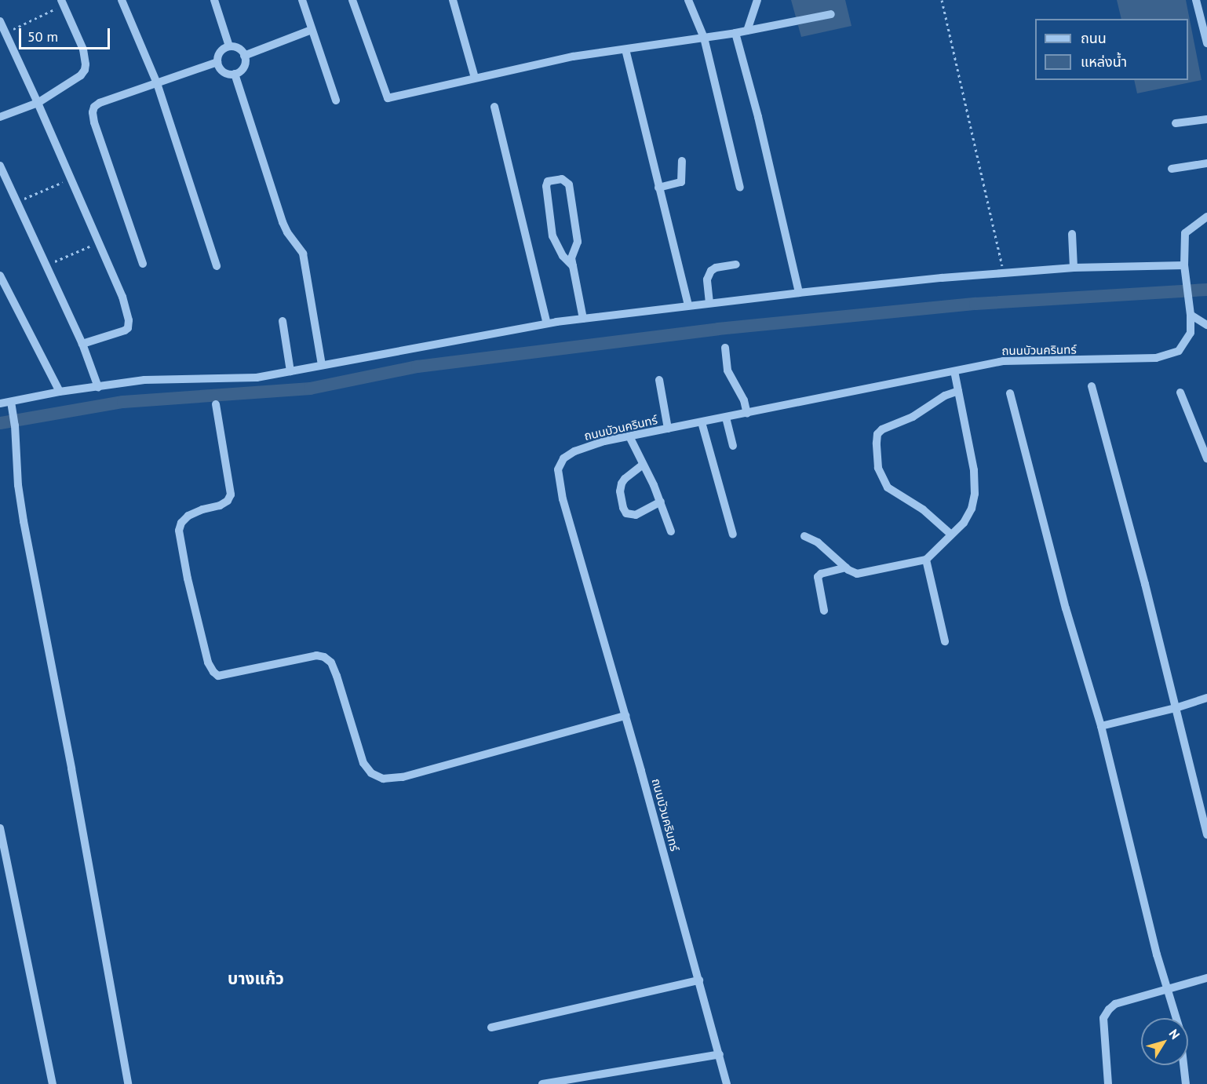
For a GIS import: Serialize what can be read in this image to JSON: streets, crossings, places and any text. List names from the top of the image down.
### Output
{
  "streets": {
    "street": ["ถนนบัวนครินทร์"]
  },
  "districts": ["บางแก้ว"],
  "legend": ["ถนน", "แหล่งน้ำ"],
  "scale_bar": "50 m",
  "north": "top right"
}
